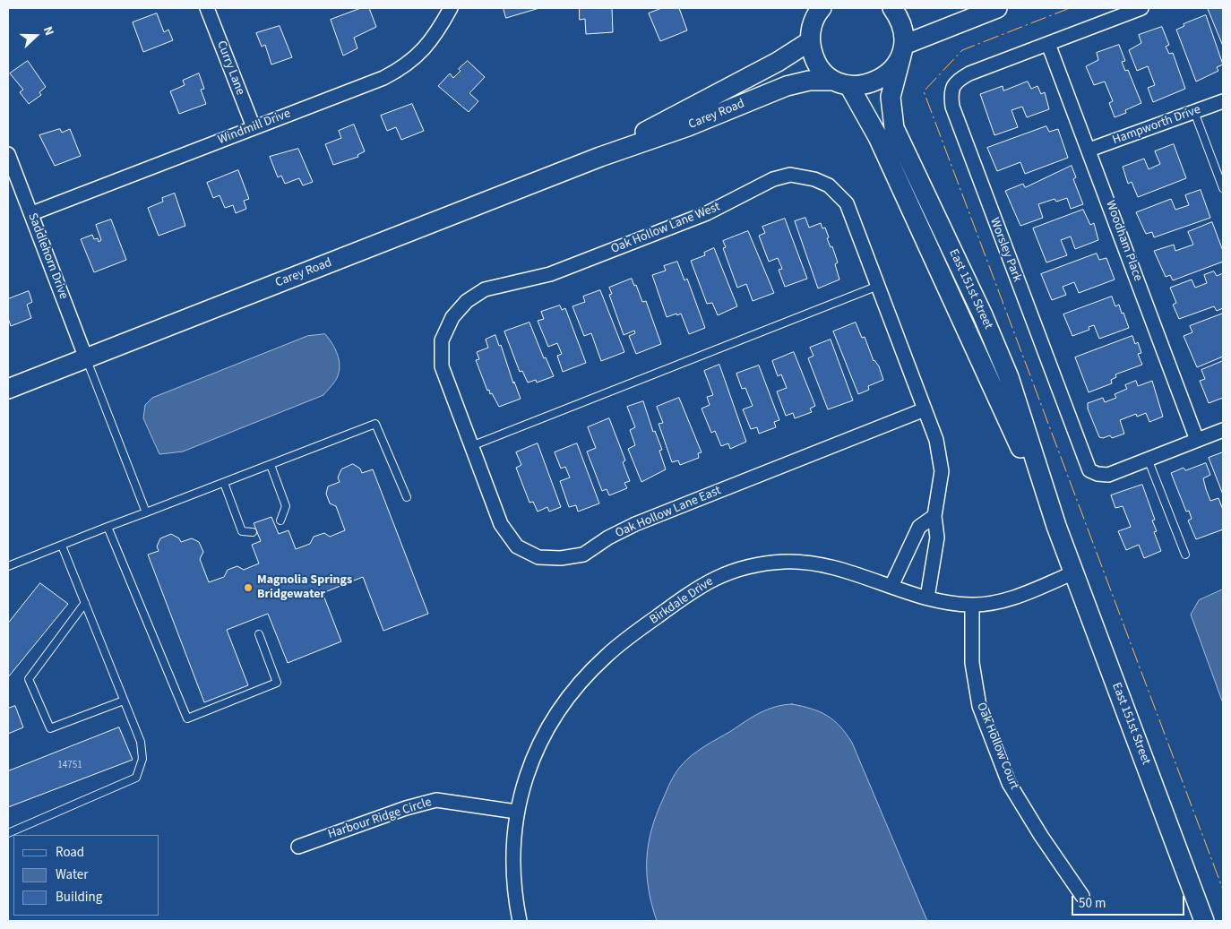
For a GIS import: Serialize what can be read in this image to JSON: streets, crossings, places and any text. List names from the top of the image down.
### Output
{
  "streets": {
    "street": [
      "Curry Lane",
      "Carey Road",
      "Hampworth Drive",
      "Windmill Drive",
      "Oak Hollow Lane West",
      "Woodham Place",
      "Worsley Park",
      "Saddlehorn Drive",
      "East 151st Street",
      "Oak Hollow Lane East",
      "Birkdale Drive",
      "Oak Hollow Court",
      "Harbour Ridge Circle"
    ]
  },
  "crossings": [
    ["Curry Lane", "Windmill Drive"],
    ["Carey Road", "Saddlehorn Drive"],
    ["Carey Road", "East 151st Street"],
    ["Hampworth Drive", "Woodham Place"],
    ["Windmill Drive", "Saddlehorn Drive"],
    ["Oak Hollow Lane West", "Oak Hollow Lane East"],
    ["Oak Hollow Lane West", "Birkdale Drive"],
    ["Woodham Place", "Worsley Park"],
    ["East 151st Street", "Birkdale Drive"],
    ["Birkdale Drive", "Oak Hollow Court"],
    ["Birkdale Drive", "Harbour Ridge Circle"]
  ],
  "places": ["Magnolia Springs Bridgewater"],
  "house_numbers": ["14751"],
  "legend": ["Road", "Water", "Building"],
  "scale_bar": "50 m",
  "north": "right"
}
